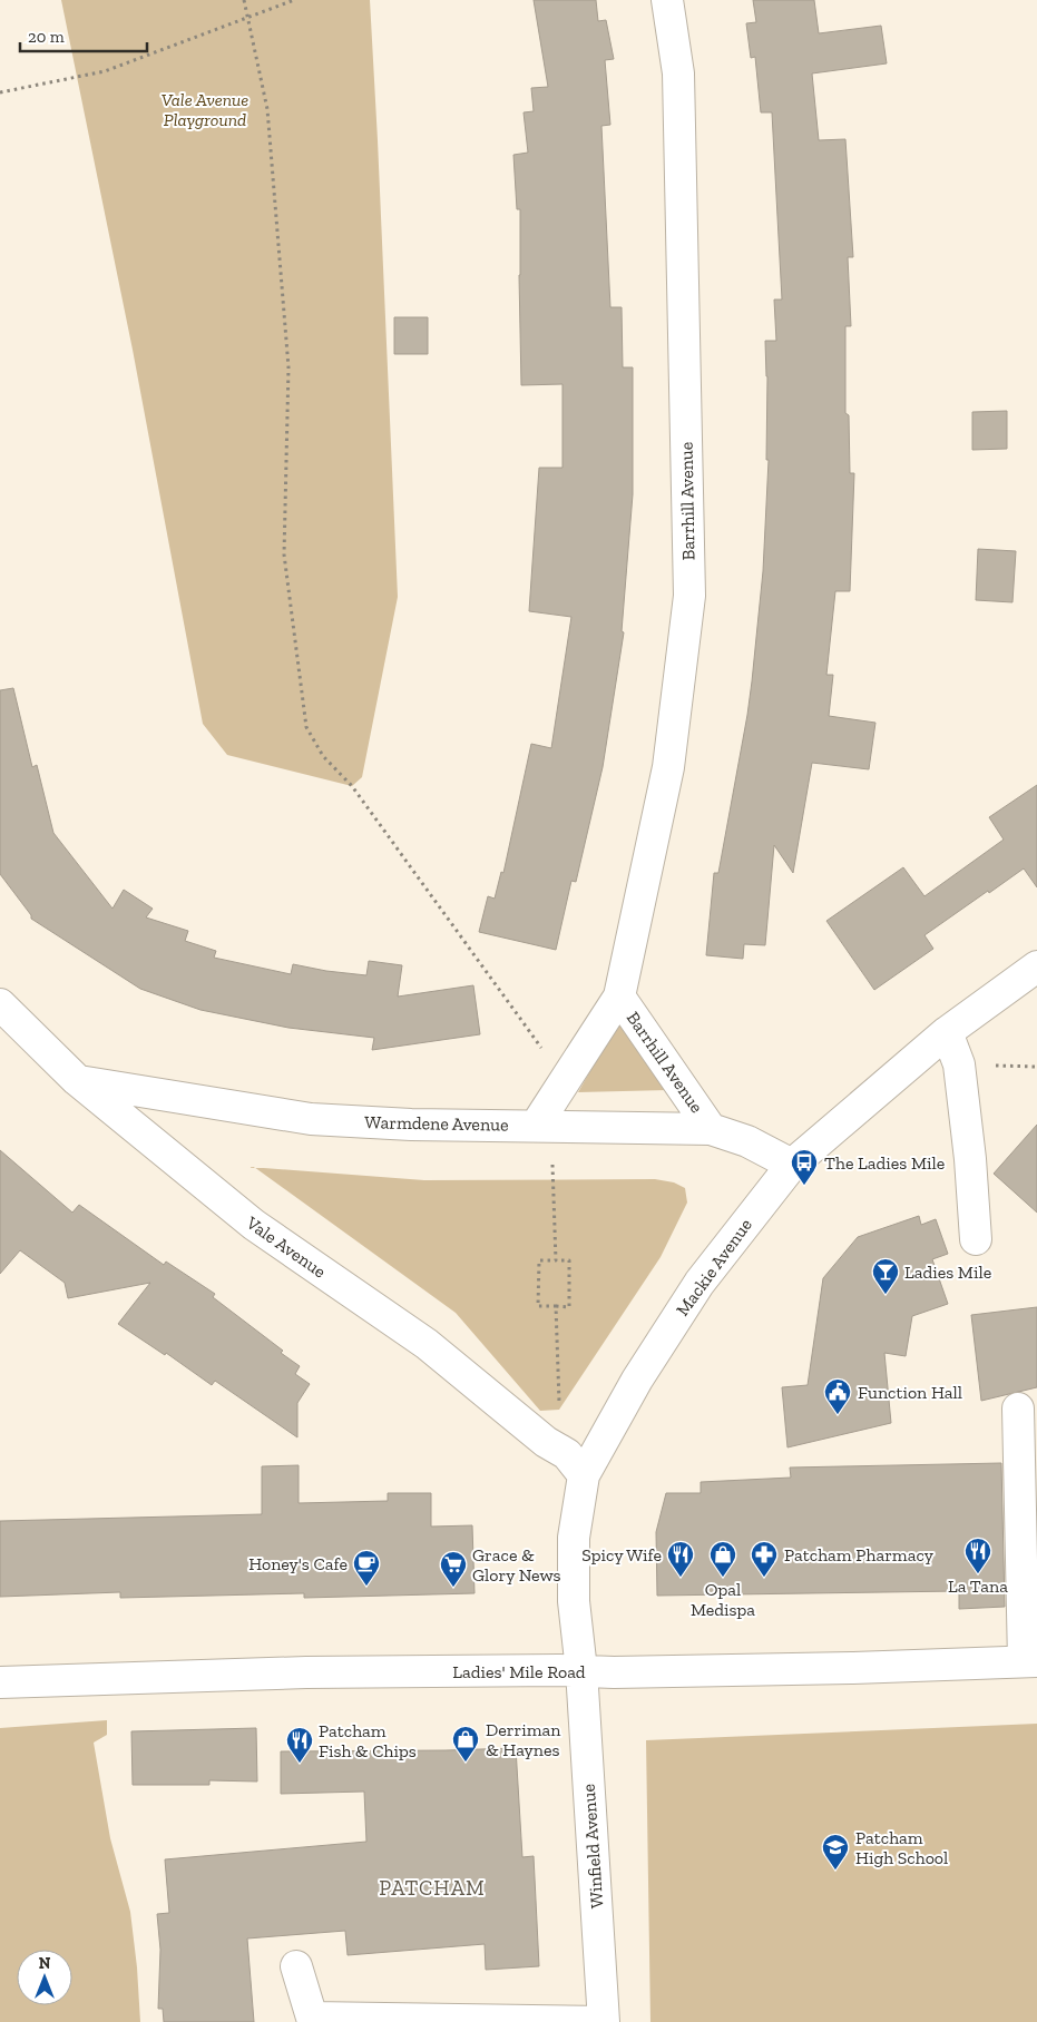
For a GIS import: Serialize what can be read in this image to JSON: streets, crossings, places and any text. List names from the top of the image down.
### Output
{
  "streets": {
    "street": [
      "Barrhill Avenue",
      "Warmdene Avenue",
      "Vale Avenue",
      "Mackie Avenue",
      "Ladies' Mile Road",
      "Winfield Avenue"
    ]
  },
  "crossings": [
    ["Barrhill Avenue", "Warmdene Avenue"],
    ["Warmdene Avenue", "Vale Avenue"],
    ["Warmdene Avenue", "Mackie Avenue"],
    ["Vale Avenue", "Mackie Avenue"],
    ["Mackie Avenue", "Ladies' Mile Road"],
    ["Mackie Avenue", "Winfield Avenue"],
    ["Ladies' Mile Road", "Winfield Avenue"]
  ],
  "districts": ["PATCHAM"],
  "parks": ["Vale Avenue Playground"],
  "places": {
    "bus stop": ["The Ladies Mile"],
    "bar": ["Ladies Mile"],
    "public building": ["Function Hall"],
    "restaurant": ["La Tana", "Spicy Wife", "Patcham Fish & Chips"],
    "shop": ["Opal Medispa", "Derriman & Haynes"],
    "pharmacy": ["Patcham Pharmacy"],
    "cafe": ["Honey's Cafe"],
    "supermarket": ["Grace & Glory News"],
    "school or university": ["Patcham High School"]
  },
  "scale_bar": "20 m",
  "north": "top"
}
